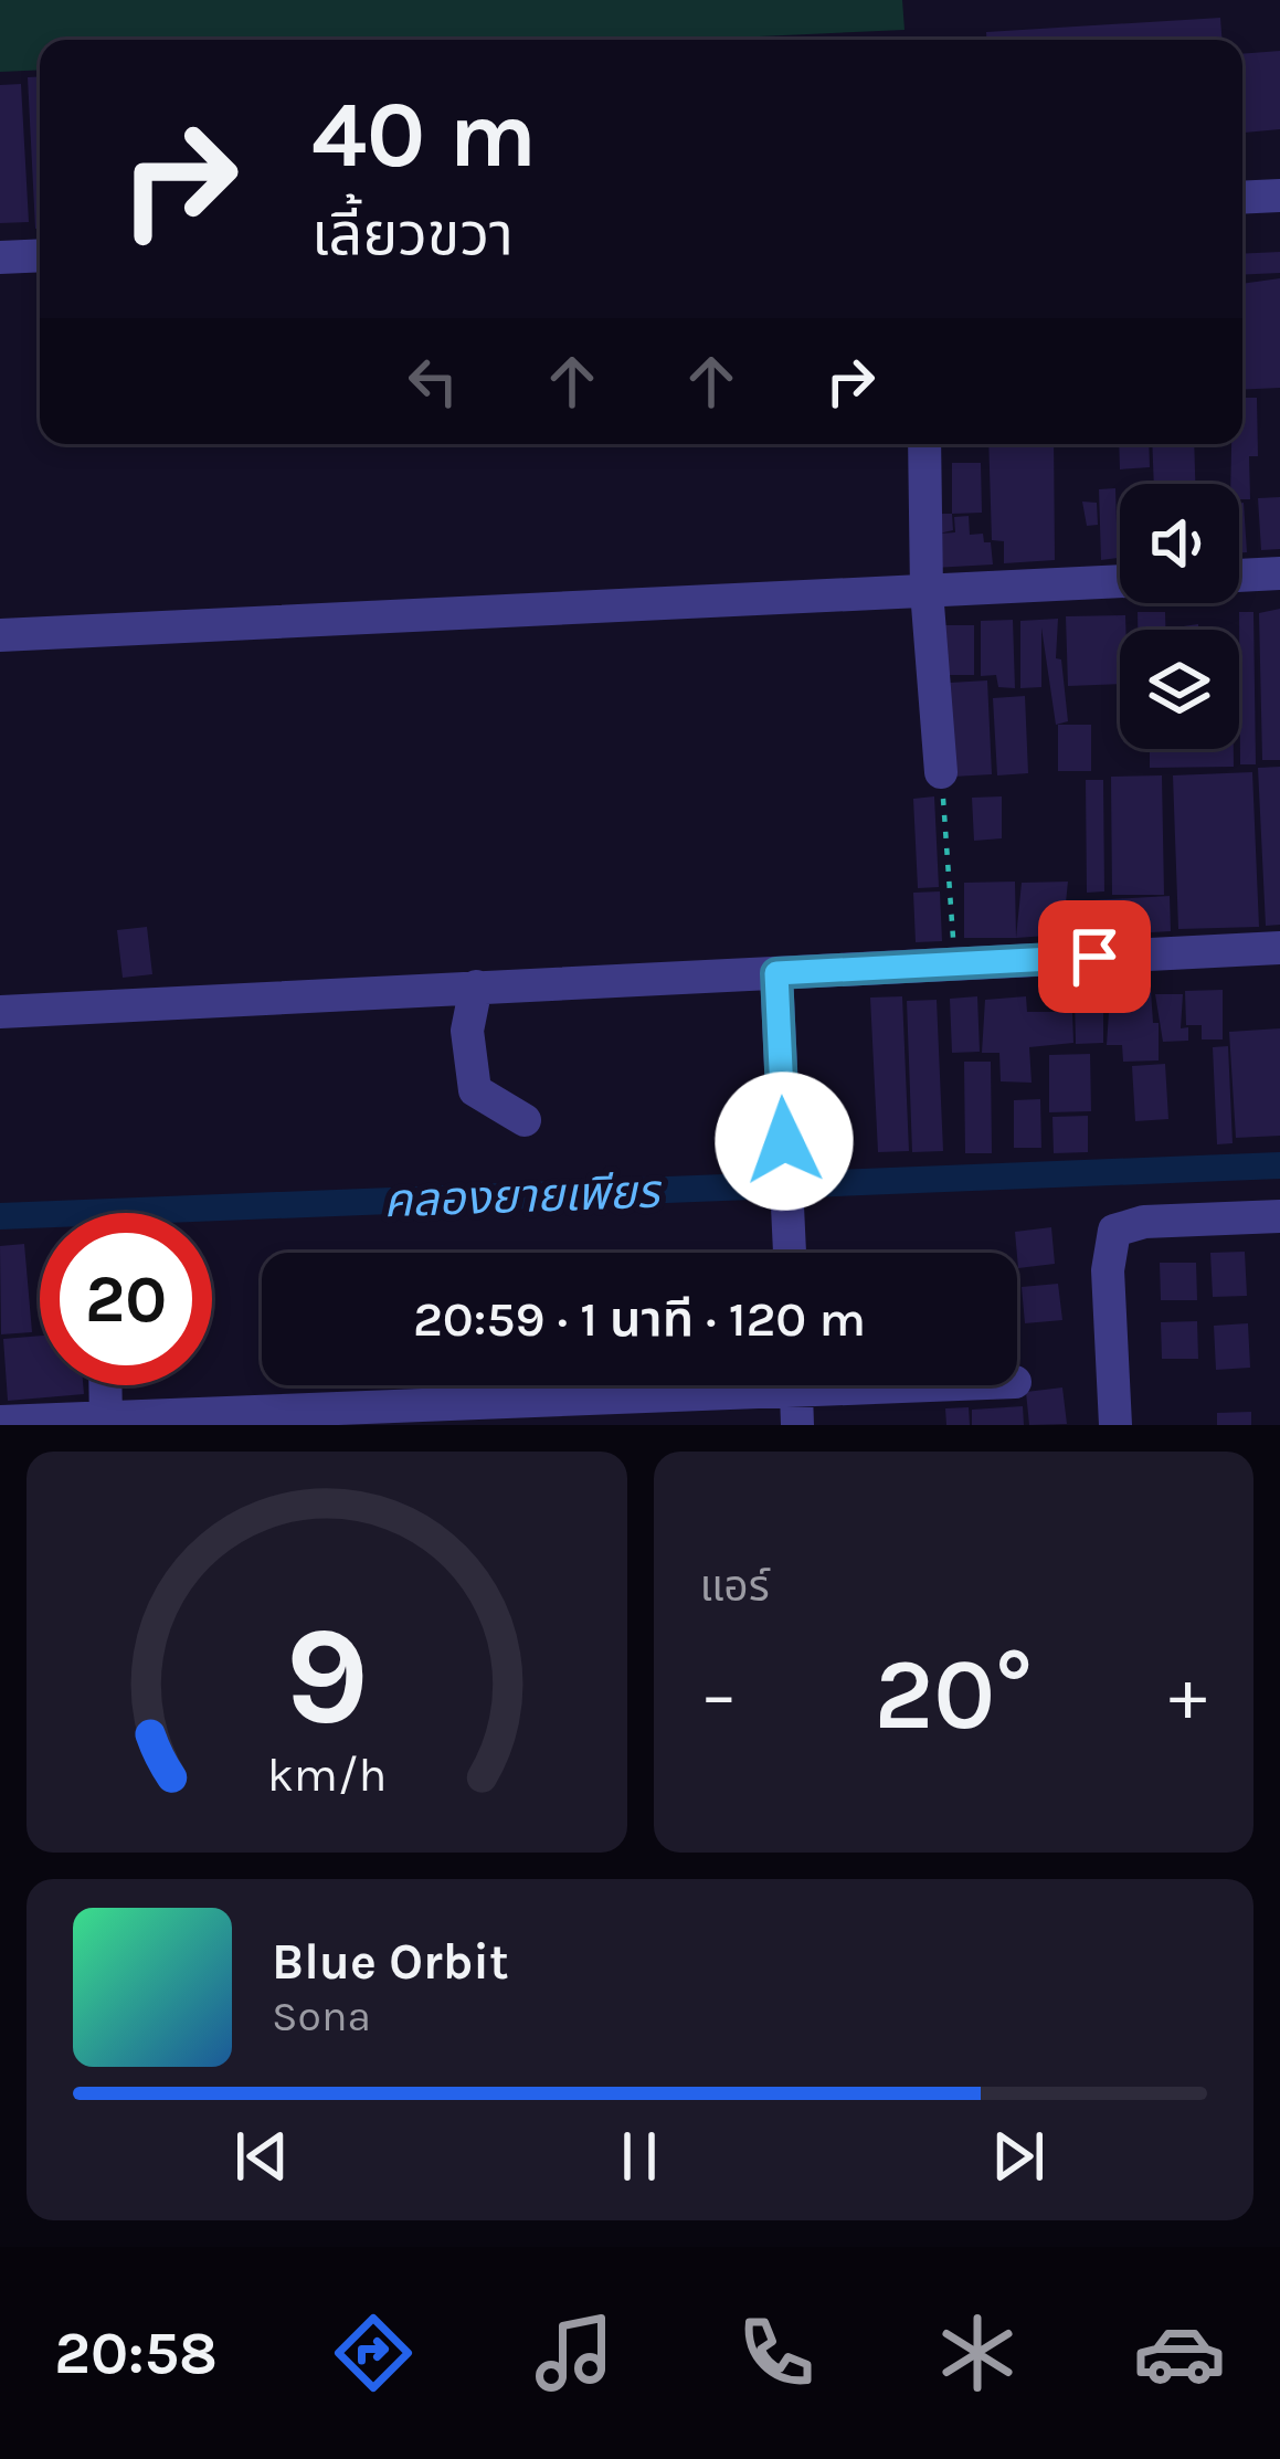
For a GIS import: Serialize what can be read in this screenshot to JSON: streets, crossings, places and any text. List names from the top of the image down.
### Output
{
  "water": ["คลองยายเพียร"],
  "page": {
    "turn": ["40 m", "เลี้ยวขวา"],
    "limit": "20",
    "trip": "20:59 · 1 นาที · 120 m",
    "tile": "แอร์",
    "heat": ["−", "20°", "+"],
    "song": ["Blue Orbit", "Sona"],
    "tabs": "20:58",
    "gauge": ["9", "km/h"]
  }
}
